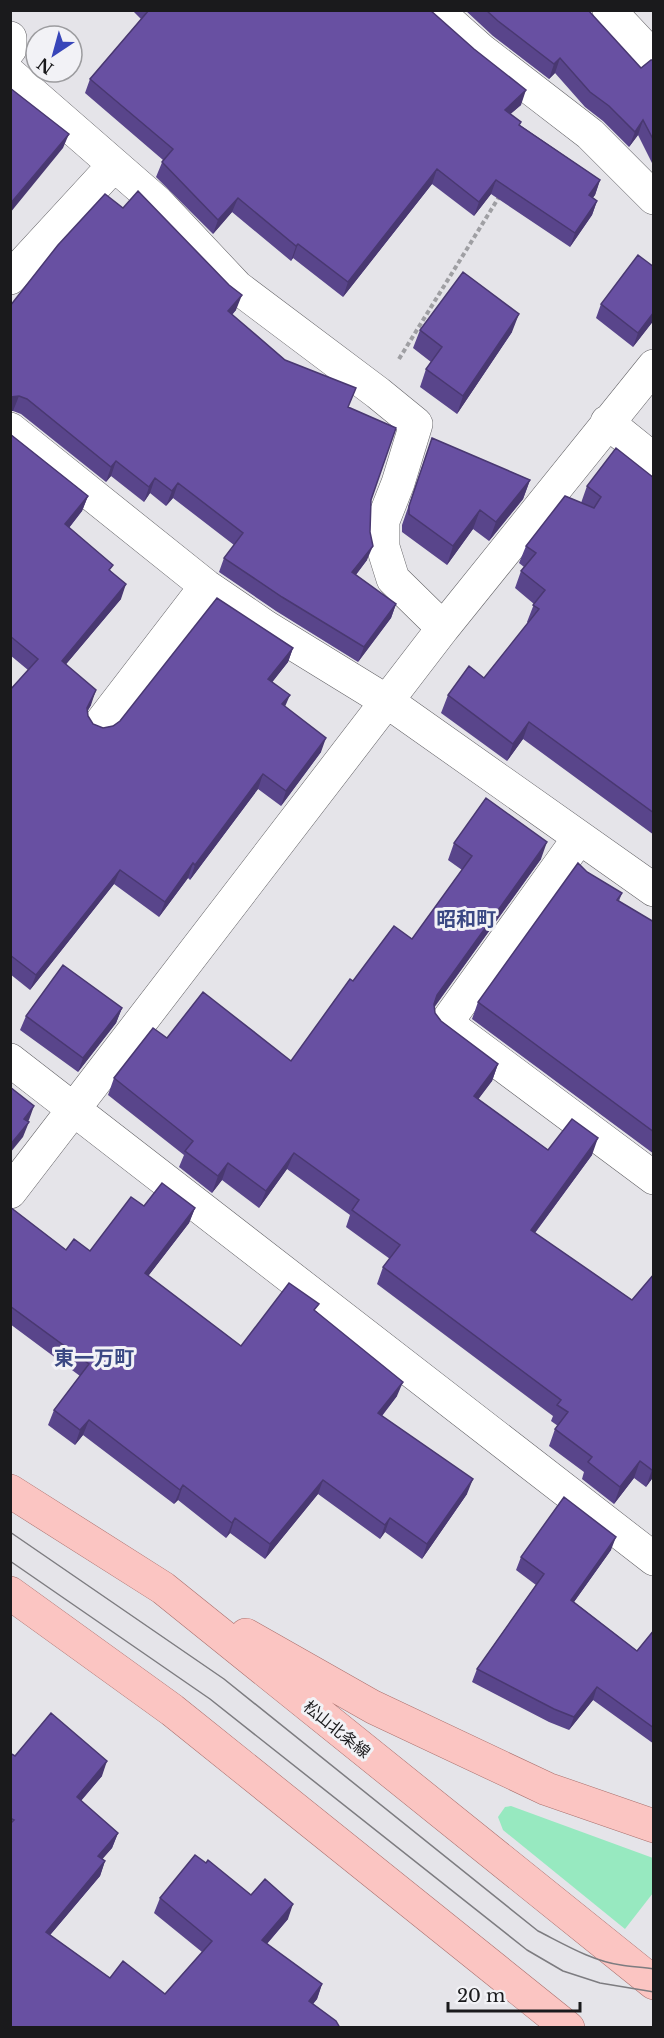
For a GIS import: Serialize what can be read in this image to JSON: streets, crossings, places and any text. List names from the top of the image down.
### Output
{
  "streets": {
    "main road": ["松山北条線"]
  },
  "districts": ["昭和町", "東一万町"],
  "scale_bar": "20 m",
  "north": "bottom left"
}
